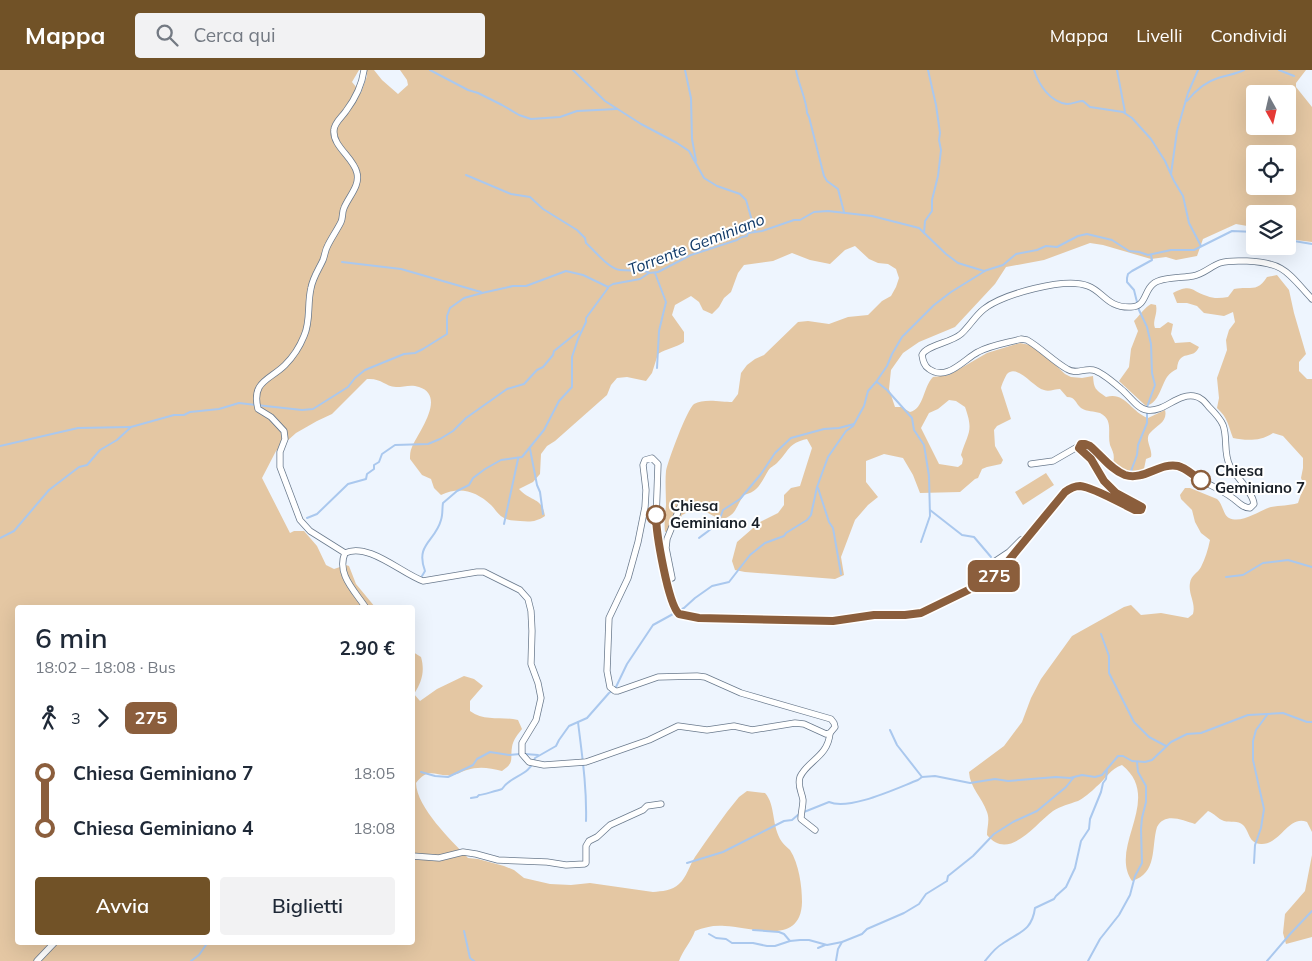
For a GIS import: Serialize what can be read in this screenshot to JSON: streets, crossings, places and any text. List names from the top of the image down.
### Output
{
  "water": ["Torrente Geminiano"],
  "places": ["Chiesa Geminiano 7", "Chiesa Geminiano 4"],
  "lines": ["bus line 275"],
  "north": "bottom",
  "page": {
    "header": "Mappa",
    "search": "Cerca qui",
    "nav": ["Mappa", "Livelli", "Condividi"],
    "on_map": "275",
    "heading": ["6 min", "18:02 – 18:08 · Bus", "2.90 €"],
    "legs": ["3", "275"],
    "list": [
      {
        "name": "Chiesa Geminiano 7",
        "value": "18:05"
      },
      {
        "name": "Chiesa Geminiano 4",
        "value": "18:08"
      }
    ],
    "buttons": ["Avvia", "Biglietti"]
  }
}
